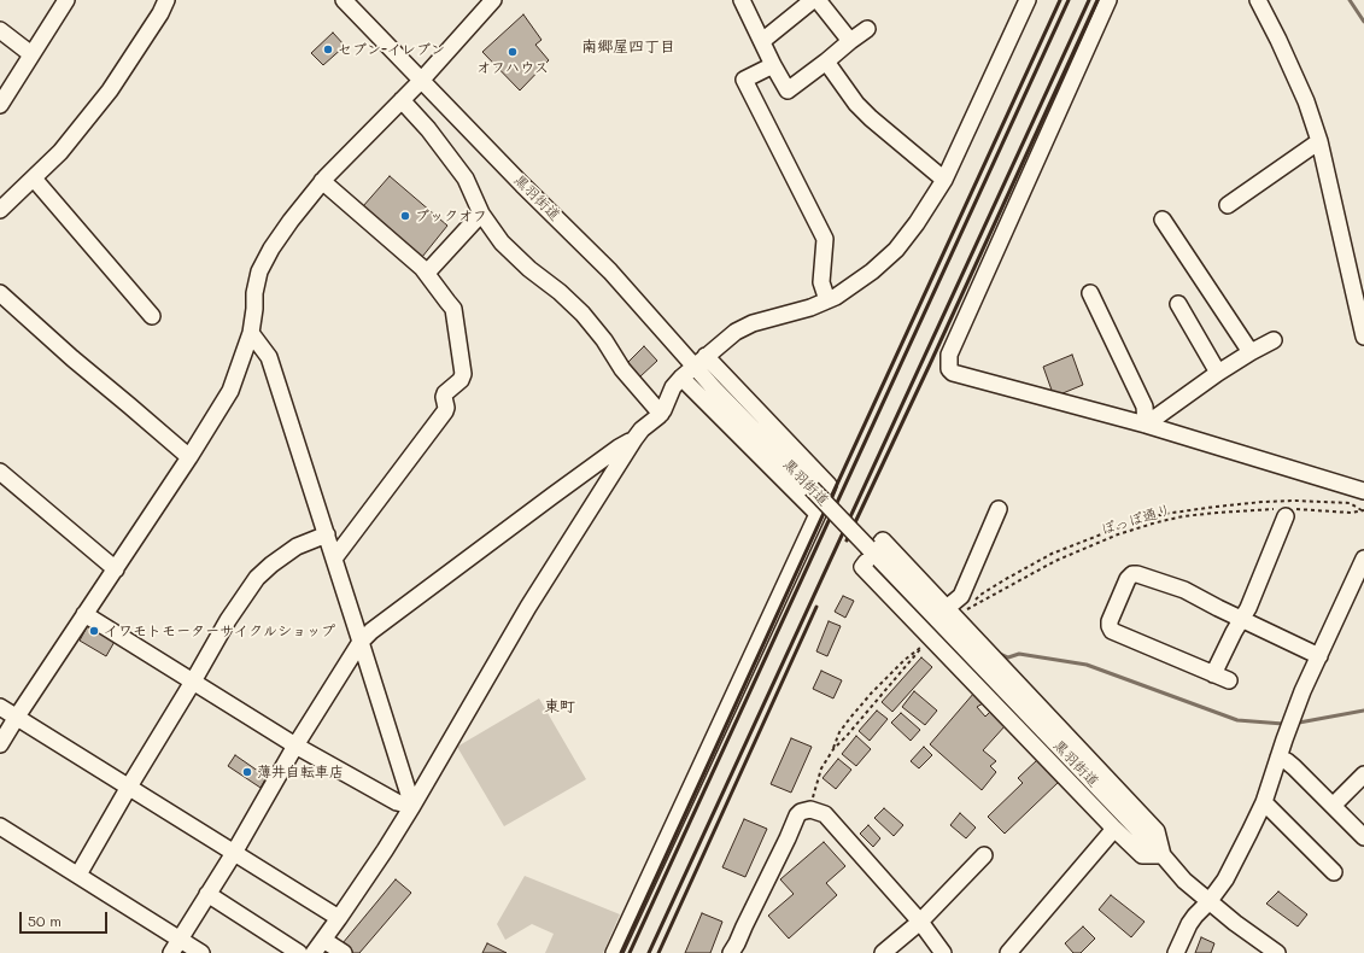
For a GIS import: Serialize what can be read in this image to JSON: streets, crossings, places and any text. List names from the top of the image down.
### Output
{
  "streets": {
    "street": ["黒羽街道"],
    "path": ["ぽっぽ通り"]
  },
  "districts": ["南郷屋四丁目", "東町"],
  "places": [
    "セブン-イレブン",
    "オフハウス",
    "ブックオフ",
    "イワモトモーターサイクルショップ",
    "薄井自転車店"
  ],
  "scale_bar": "50 m"
}
